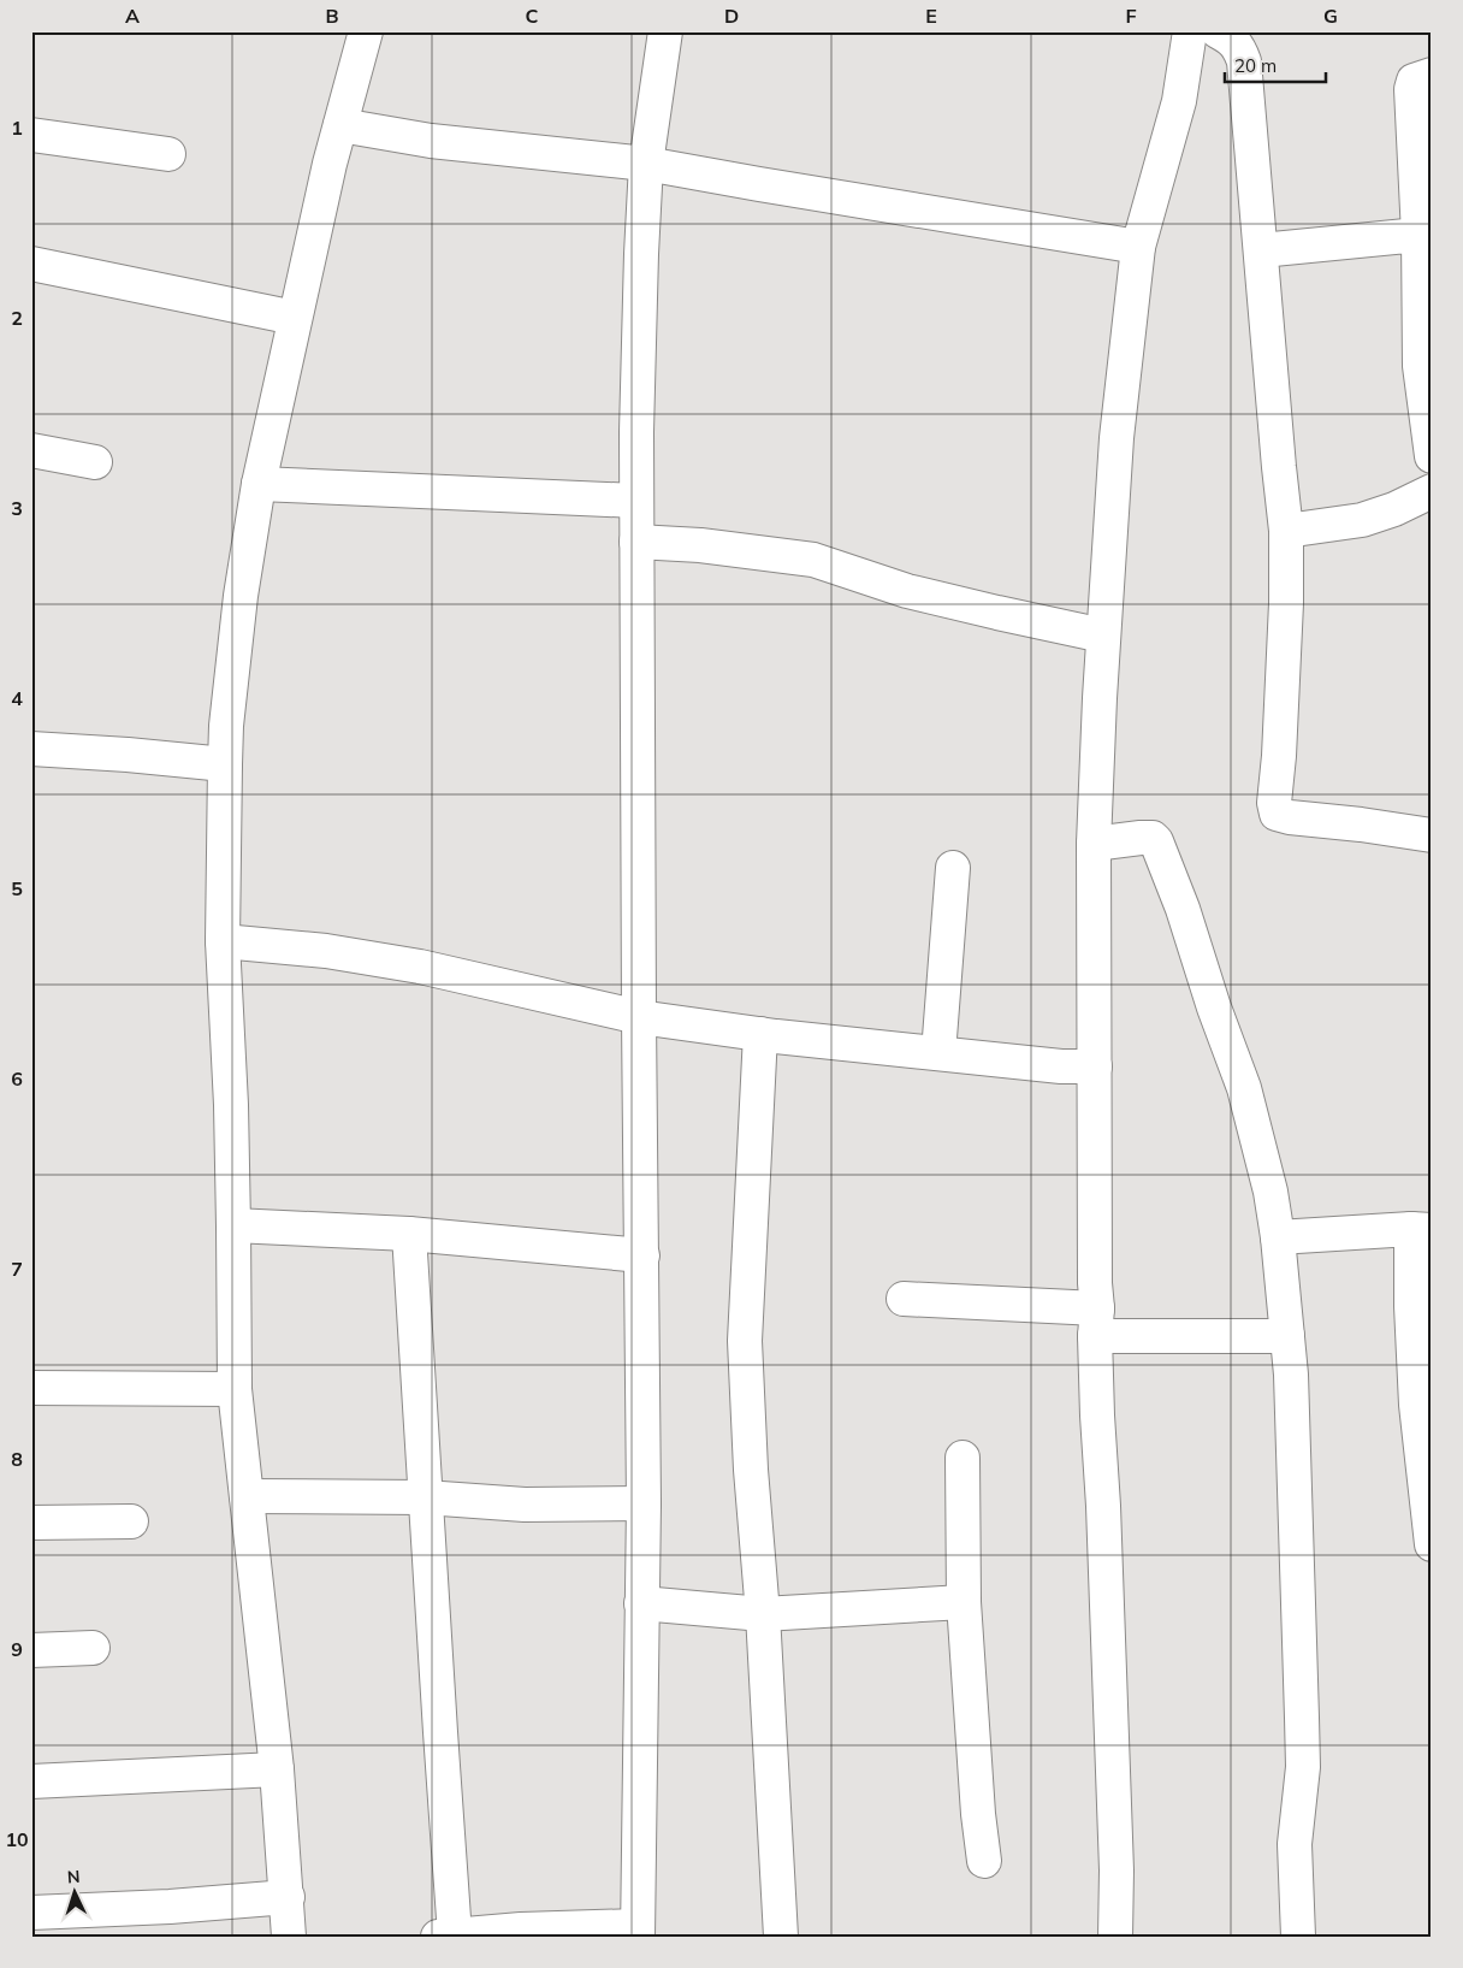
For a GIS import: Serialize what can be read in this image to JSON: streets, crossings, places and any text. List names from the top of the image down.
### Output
{
  "scale_bar": "20 m",
  "north": "top",
  "grid": {
    "columns": [
      "A",
      "B",
      "C",
      "D",
      "E",
      "F",
      "G"
    ],
    "rows": [
      "1",
      "2",
      "3",
      "4",
      "5",
      "6",
      "7",
      "8",
      "9",
      "10"
    ]
  }
}
